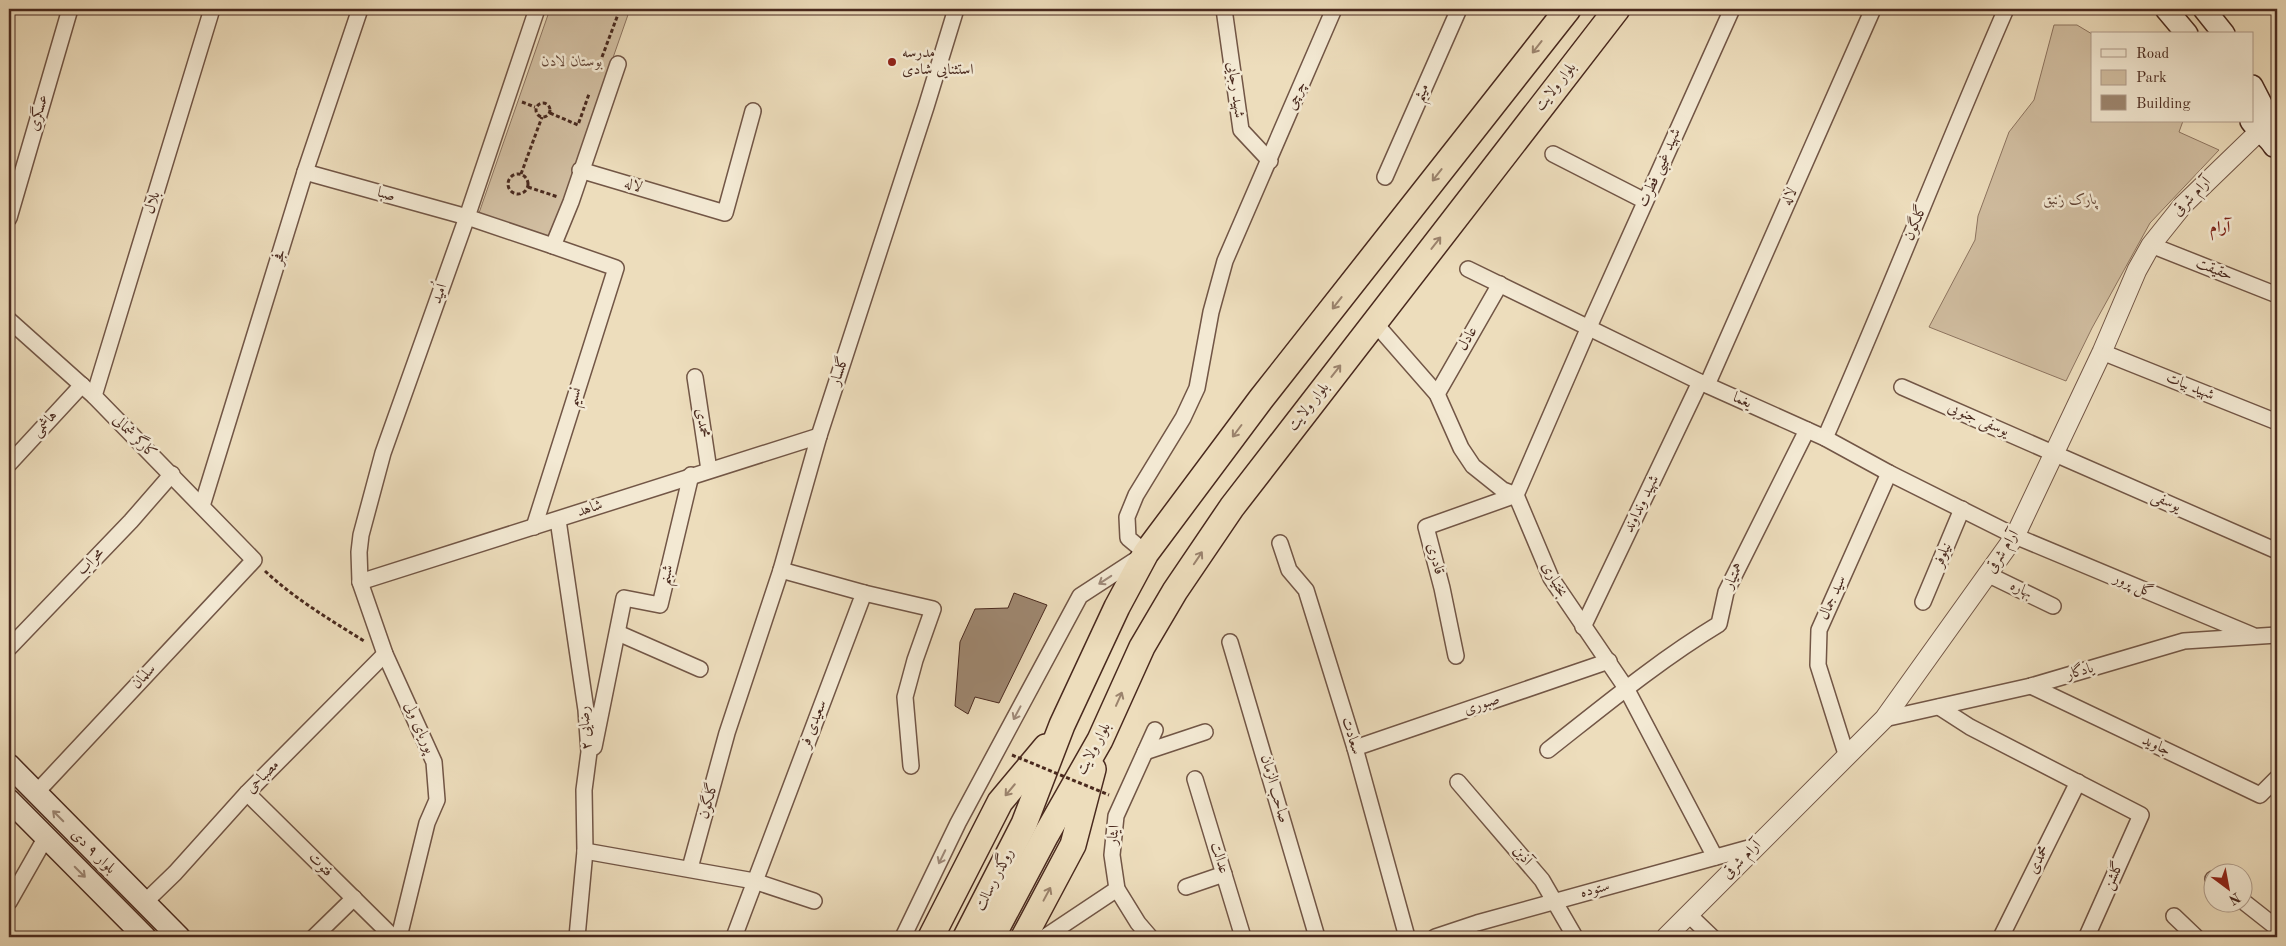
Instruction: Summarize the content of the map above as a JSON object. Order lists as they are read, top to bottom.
{
  "streets": {
    "highway": ["بلوار ولایت", "روگذر رسالت"],
    "main road": ["بلوار ۹ دی"],
    "street": [
      "شهید رجایی",
      "میثم",
      "چرچی",
      "عسگری",
      "شهید غیبی فطرت",
      "لاله",
      "صبا",
      "آرام شرقی",
      "بلال",
      "گلگون",
      "فجر",
      "حقیقت",
      "اُمید",
      "عادل",
      "گلسار",
      "شهید بیات",
      "نسیم",
      "یغما",
      "یوسفی جنوبی",
      "محمدی",
      "هاشمی",
      "کارگر شمالی",
      "یوسفی",
      "شهید ونداوند",
      "شاهد",
      "نیلوفر",
      "قادری",
      "محراب",
      "شبنم",
      "همتیار",
      "بختیاری",
      "گل پرور",
      "بهاره",
      "سید جمال",
      "یادگار",
      "سلمان",
      "صبوری",
      "سعیدی فر",
      "پوریای ولی",
      "رضایی ۲",
      "سعادت",
      "جاوید",
      "مصباحی",
      "صاحب الزمان",
      "ایثار",
      "آذین",
      "عدالت",
      "فتوت",
      "گلشن",
      "ستوده"
    ]
  },
  "crossings": [
    ["بلوار ولایت", "روگذر رسالت"],
    ["شهید رجایی", "چرچی"],
    ["شهید غیبی فطرت", "یغما"],
    ["شهید غیبی فطرت", "قادری"],
    ["شهید غیبی فطرت", "بختیاری"],
    ["لاله", "یغما"],
    ["لاله", "شهید ونداوند"],
    ["صبا", "فجر"],
    ["صبا", "اُمید"],
    ["صبا", "نسیم"],
    ["آرام شرقی", "حقیقت"],
    ["آرام شرقی", "شهید بیات"],
    ["آرام شرقی", "یغما"],
    ["آرام شرقی", "یوسفی جنوبی"],
    ["آرام شرقی", "یوسفی"],
    ["آرام شرقی", "گل پرور"],
    ["آرام شرقی", "بهاره"],
    ["آرام شرقی", "سید جمال"],
    ["آرام شرقی", "یادگار"],
    ["آرام شرقی", "ستوده"],
    ["بلال", "کارگر شمالی"],
    ["گلگون", "گلسار"],
    ["گلگون", "یغما"],
    ["فجر", "کارگر شمالی"],
    ["اُمید", "شاهد"],
    ["اُمید", "پوریای ولی"],
    ["عادل", "یغما"],
    ["گلسار", "شاهد"],
    ["نسیم", "شاهد"],
    ["یغما", "شهید ونداوند"],
    ["یغما", "نیلوفر"],
    ["یغما", "همتیار"],
    ["یغما", "گل پرور"],
    ["یغما", "سید جمال"],
    ["یوسفی جنوبی", "یوسفی"],
    ["محمدی", "شاهد"],
    ["محمدی", "گلشن"],
    ["هاشمی", "کارگر شمالی"],
    ["کارگر شمالی", "محراب"],
    ["کارگر شمالی", "سلمان"],
    ["شهید ونداوند", "بختیاری"],
    ["شاهد", "شبنم"],
    ["شاهد", "پوریای ولی"],
    ["شاهد", "رضایی ۲"],
    ["قادری", "بختیاری"],
    ["شبنم", "رضایی ۲"],
    ["همتیار", "بختیاری"],
    ["بختیاری", "صبوری"],
    ["بختیاری", "ستوده"],
    ["گل پرور", "یادگار"],
    ["یادگار", "جاوید"],
    ["سلمان", "بلوار ۹ دی"],
    ["صبوری", "سعادت"],
    ["پوریای ولی", "مصباحی"],
    ["مصباحی", "بلوار ۹ دی"],
    ["مصباحی", "فتوت"],
    ["آذین", "ستوده"]
  ],
  "districts": ["آرام"],
  "parks": ["بوستان لادن", "پارک زنبق"],
  "places": ["مدرسه استثنایی شادی"],
  "legend": ["Road", "Park", "Building"],
  "north": "bottom right"
}
